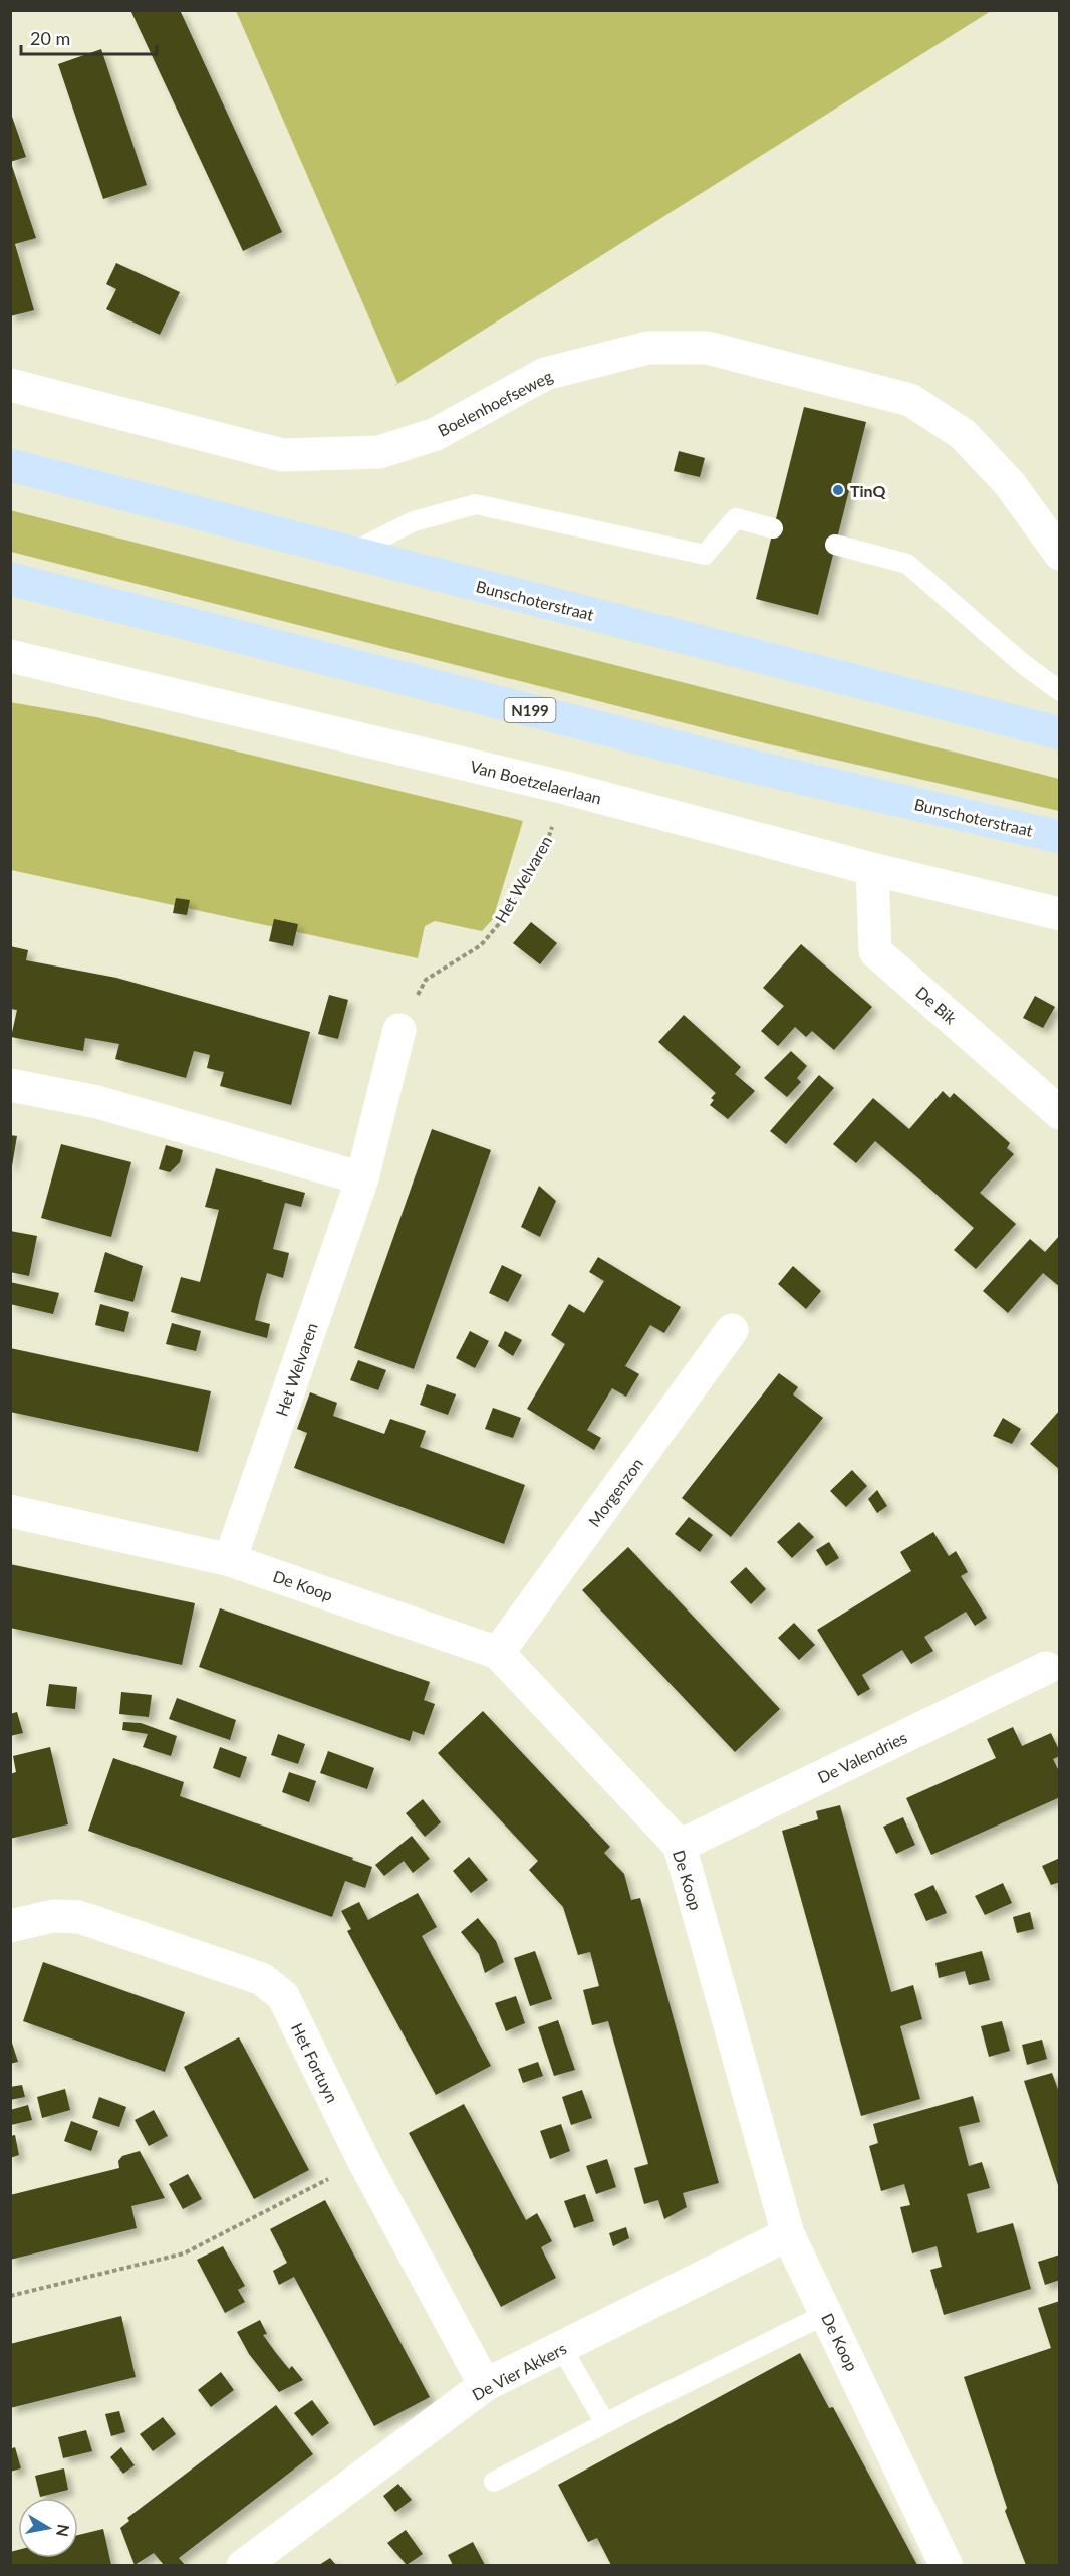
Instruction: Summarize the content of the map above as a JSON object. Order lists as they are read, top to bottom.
{
  "streets": {
    "main road": ["Bunschoterstraat", "N199"],
    "street": [
      "Boelenhoefseweg",
      "Van Boetzelaerlaan",
      "Het Welvaren",
      "De Bik",
      "Morgenzon",
      "De Koop",
      "De Valendries",
      "Het Fortuyn",
      "De Vier Akkers"
    ]
  },
  "crossings": [
    ["Van Boetzelaerlaan", "Het Welvaren"],
    ["Van Boetzelaerlaan", "De Bik"],
    ["Het Welvaren", "De Koop"],
    ["Morgenzon", "De Koop"],
    ["De Koop", "De Valendries"],
    ["De Koop", "De Vier Akkers"],
    ["Het Fortuyn", "De Vier Akkers"]
  ],
  "places": ["TinQ"],
  "scale_bar": "20 m",
  "north": "right"
}
